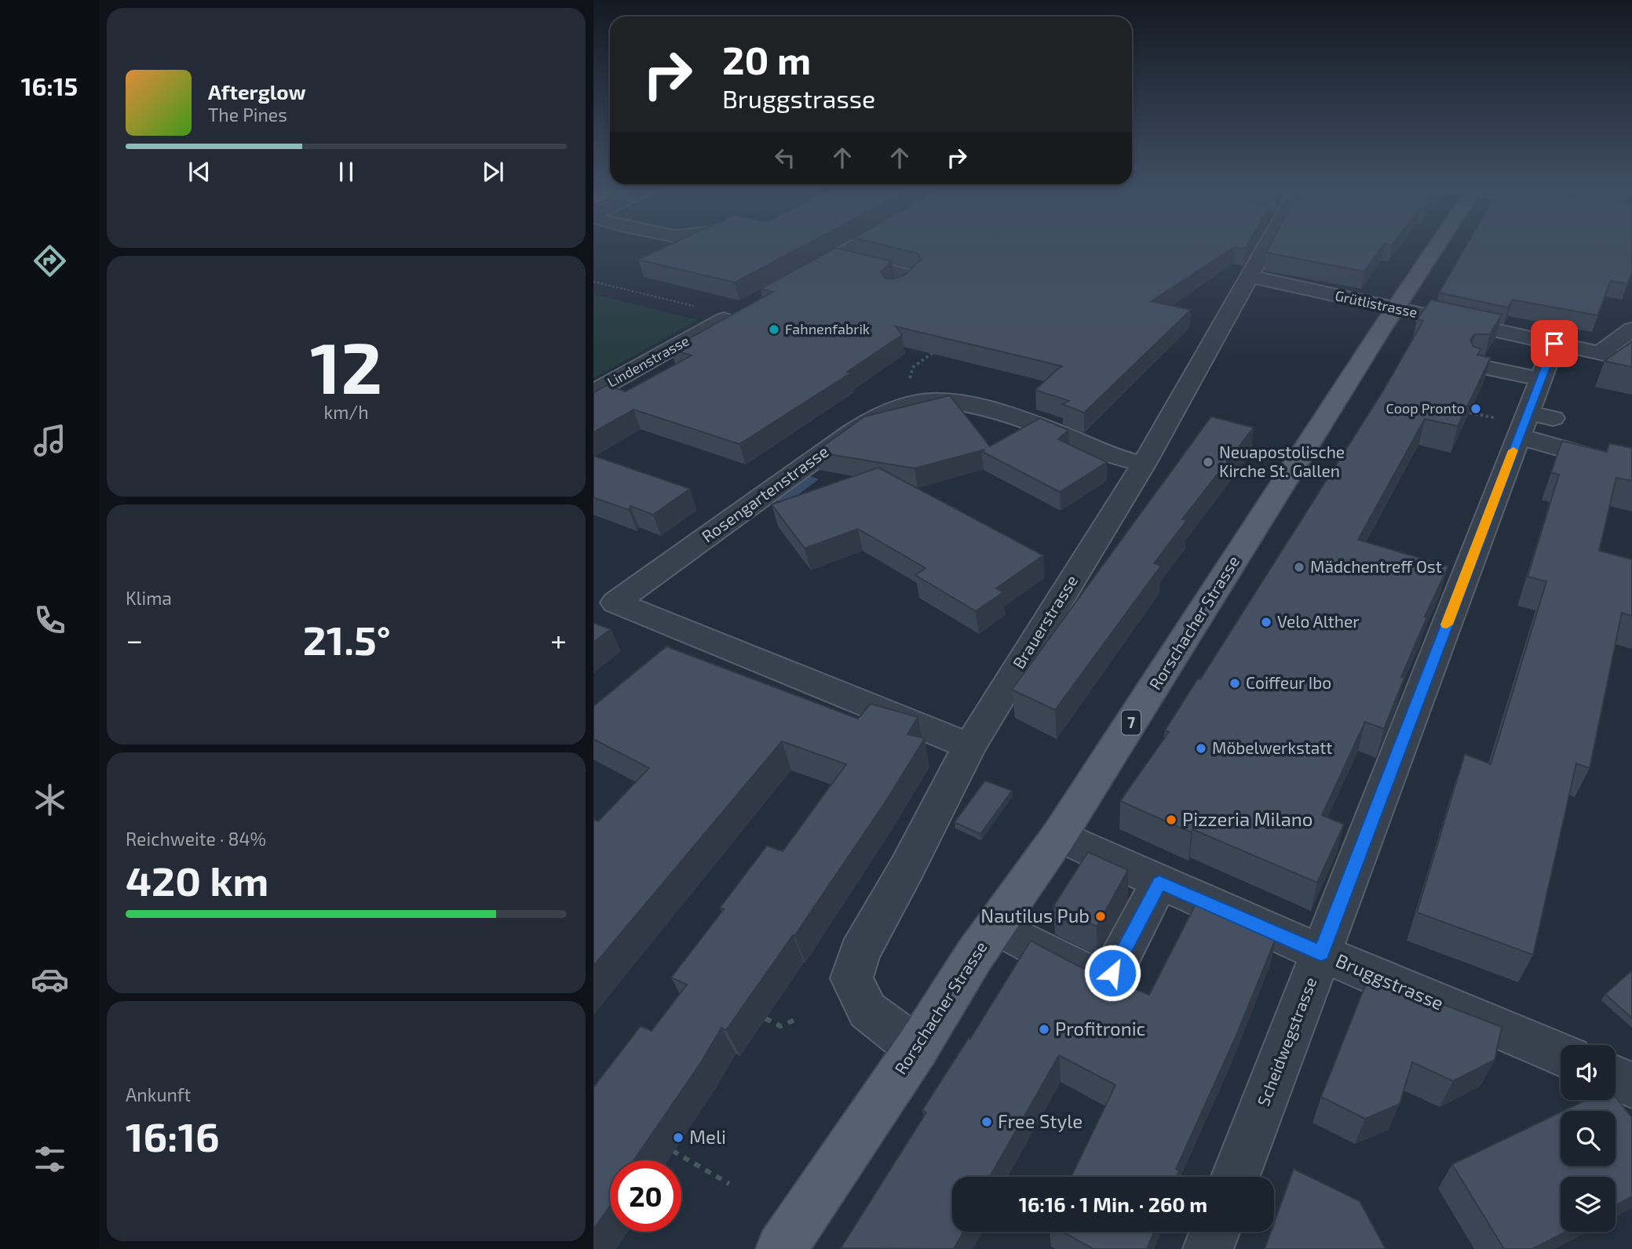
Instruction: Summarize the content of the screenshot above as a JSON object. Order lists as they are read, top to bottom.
{
  "streets": {
    "main road": ["Rorschacher Strasse", "7"],
    "street": [
      "Grütlistrasse",
      "Lindenstrasse",
      "Rosengartenstrasse",
      "Brauerstrasse",
      "Bruggstrasse",
      "Scheidwegstrasse"
    ]
  },
  "crossings": [
    ["Grütlistrasse", "Brauerstrasse"],
    ["Grütlistrasse", "Rorschacher Strasse"],
    ["Grütlistrasse", "Scheidwegstrasse"],
    ["Rosengartenstrasse", "Brauerstrasse"],
    ["Brauerstrasse", "Rorschacher Strasse"],
    ["Rorschacher Strasse", "Bruggstrasse"],
    ["Bruggstrasse", "Scheidwegstrasse"]
  ],
  "places": [
    "Fahnenfabrik",
    "Coop Pronto",
    "Neuapostolische Kirche St. Gallen",
    "Mädchentreff Ost",
    "Velo Alther",
    "Coiffeur Ibo",
    "Möbelwerkstatt",
    "Pizzeria Milano",
    "Nautilus Pub",
    "Profitronic",
    "Free Style",
    "Meli"
  ],
  "page": {
    "tabs": "16:15",
    "turn": ["20 m", "Bruggstrasse"],
    "song": ["Afterglow", "The Pines"],
    "tile": [
      ["12", "km/h"],
      "Klima",
      ["Reichweite · 84%", "420 km"],
      ["Ankunft", "16:16"]
    ],
    "heat": ["−", "21.5°", "+"],
    "limit": "20",
    "trip": "16:16 · 1 Min. · 260 m"
  }
}
